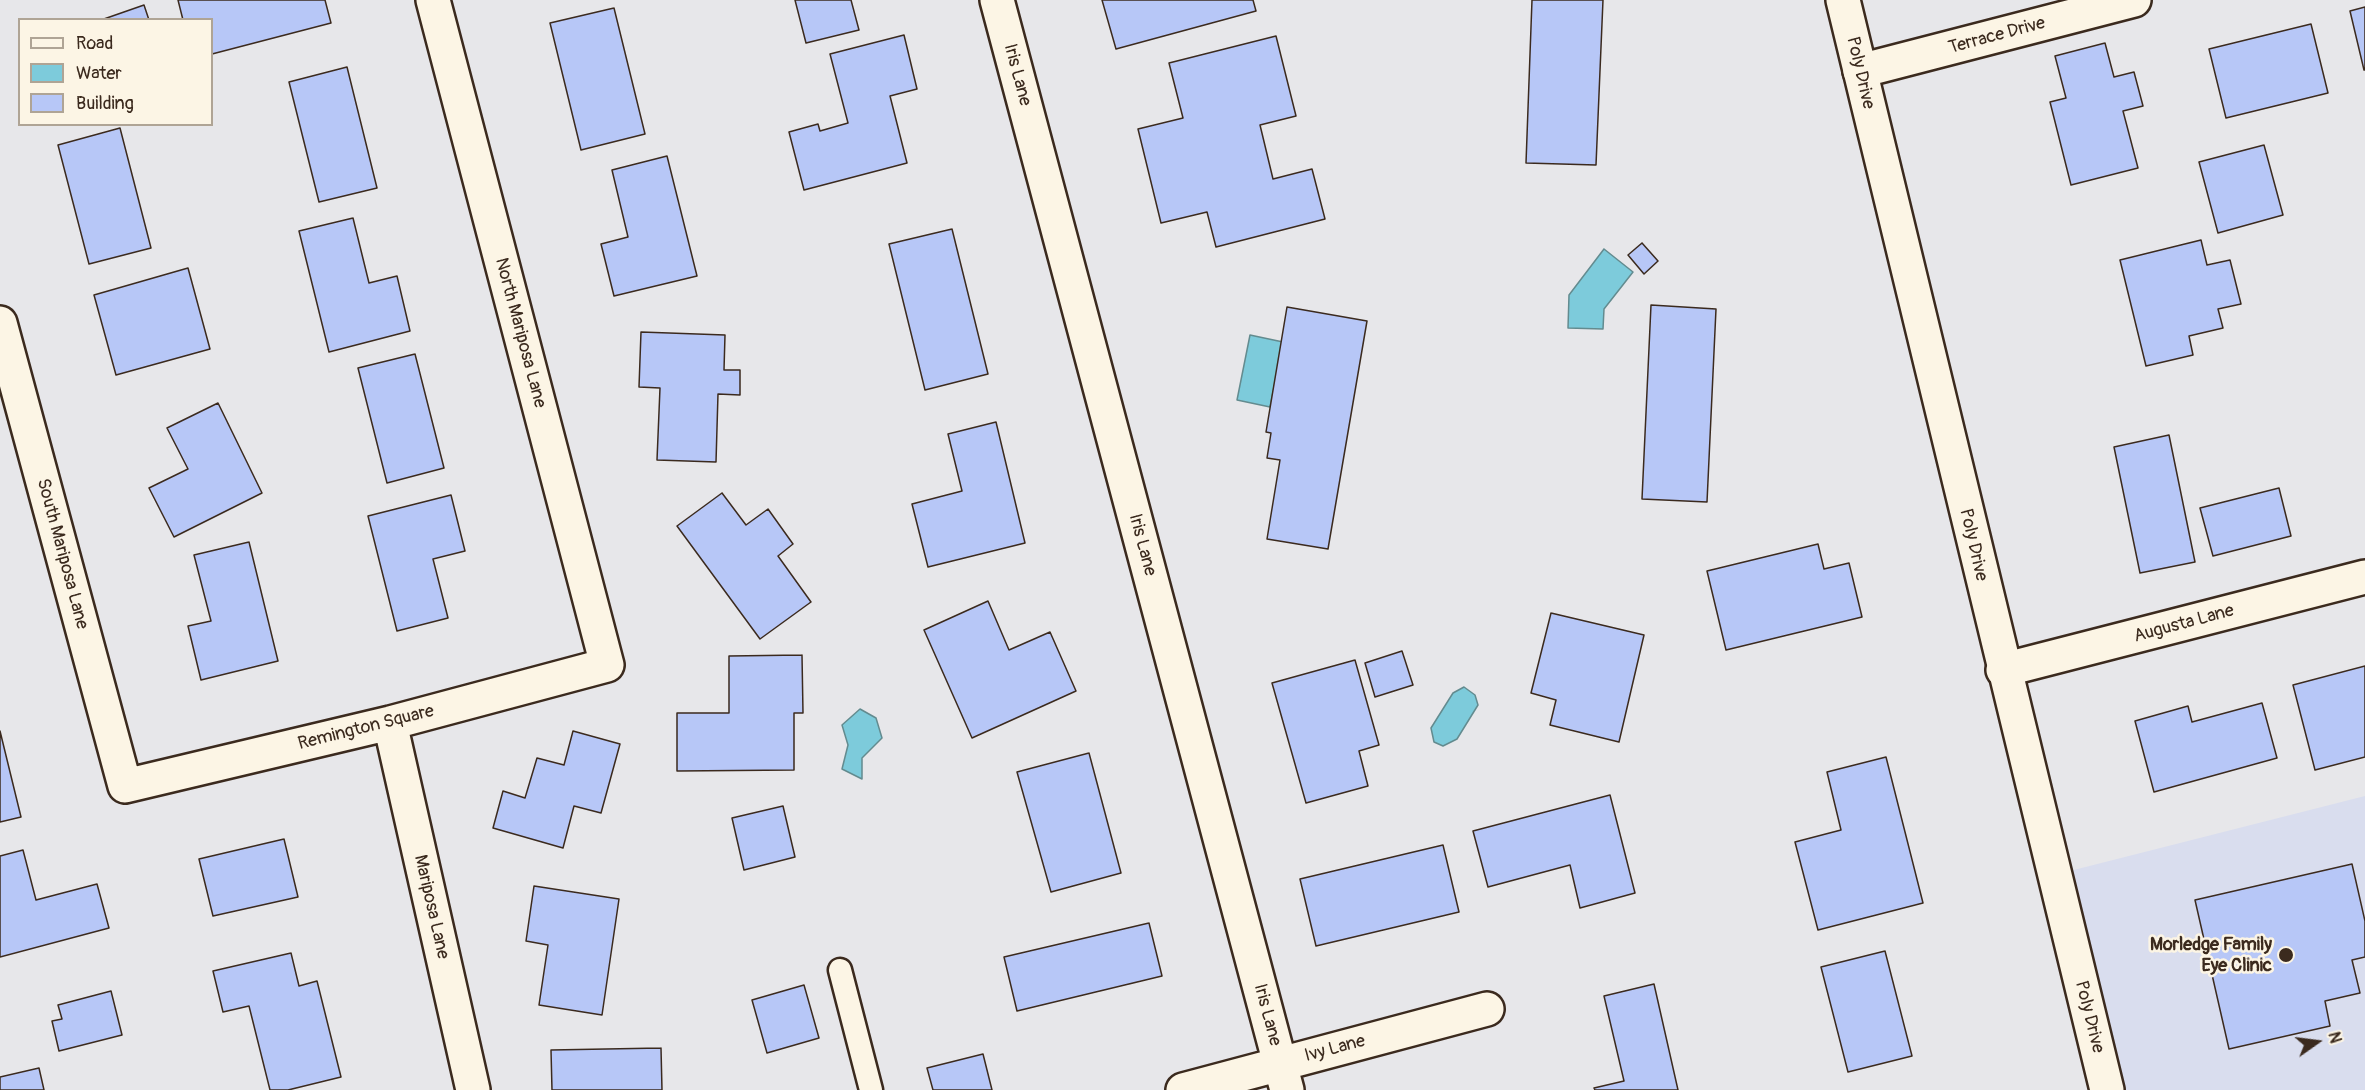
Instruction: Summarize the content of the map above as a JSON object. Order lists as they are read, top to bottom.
{
  "streets": {
    "street": [
      "Terrace Drive",
      "Poly Drive",
      "Iris Lane",
      "North Mariposa Lane",
      "South Mariposa Lane",
      "Augusta Lane",
      "Remington Square",
      "Mariposa Lane",
      "Ivy Lane"
    ]
  },
  "crossings": [
    ["Terrace Drive", "Poly Drive"],
    ["Poly Drive", "Augusta Lane"],
    ["Iris Lane", "Ivy Lane"],
    ["North Mariposa Lane", "Remington Square"],
    ["South Mariposa Lane", "Remington Square"],
    ["Remington Square", "Mariposa Lane"]
  ],
  "places": ["Morledge Family Eye Clinic"],
  "legend": ["Road", "Water", "Building"],
  "north": "right"
}
